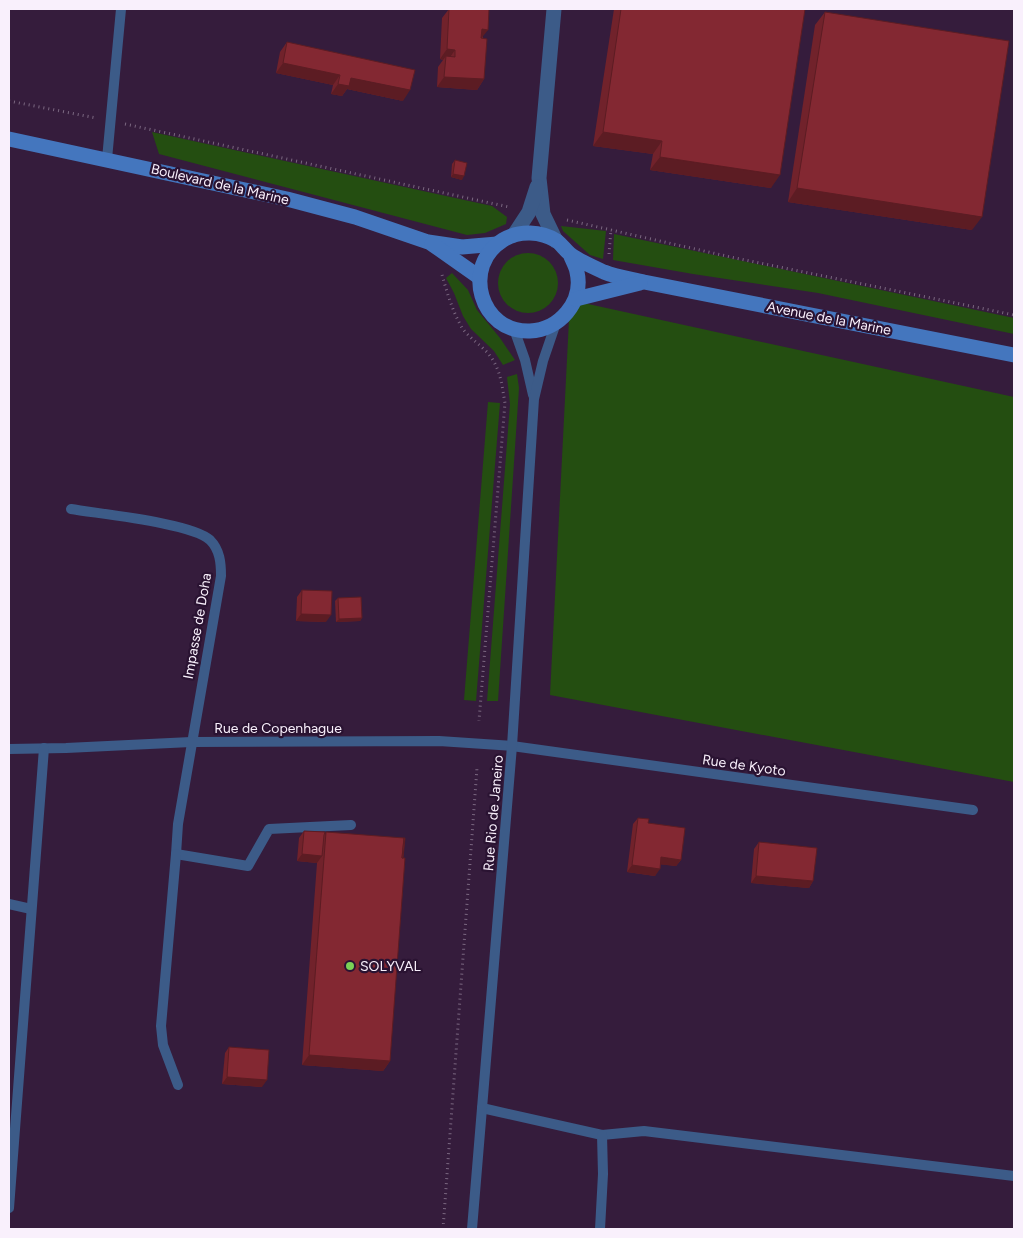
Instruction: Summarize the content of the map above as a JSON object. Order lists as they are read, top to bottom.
{
  "streets": {
    "main road": ["Boulevard de la Marine", "Avenue de la Marine"],
    "lane": [
      "Impasse de Doha",
      "Rue de Copenhague",
      "Rue de Kyoto",
      "Rue Rio de Janeiro"
    ]
  },
  "crossings": [
    ["Avenue de la Marine", "Rue Rio de Janeiro"],
    ["Impasse de Doha", "Rue de Copenhague"],
    ["Rue de Copenhague", "Rue de Kyoto"],
    ["Rue de Copenhague", "Rue Rio de Janeiro"],
    ["Rue de Kyoto", "Rue Rio de Janeiro"]
  ],
  "places": ["SOLYVAL"]
}
